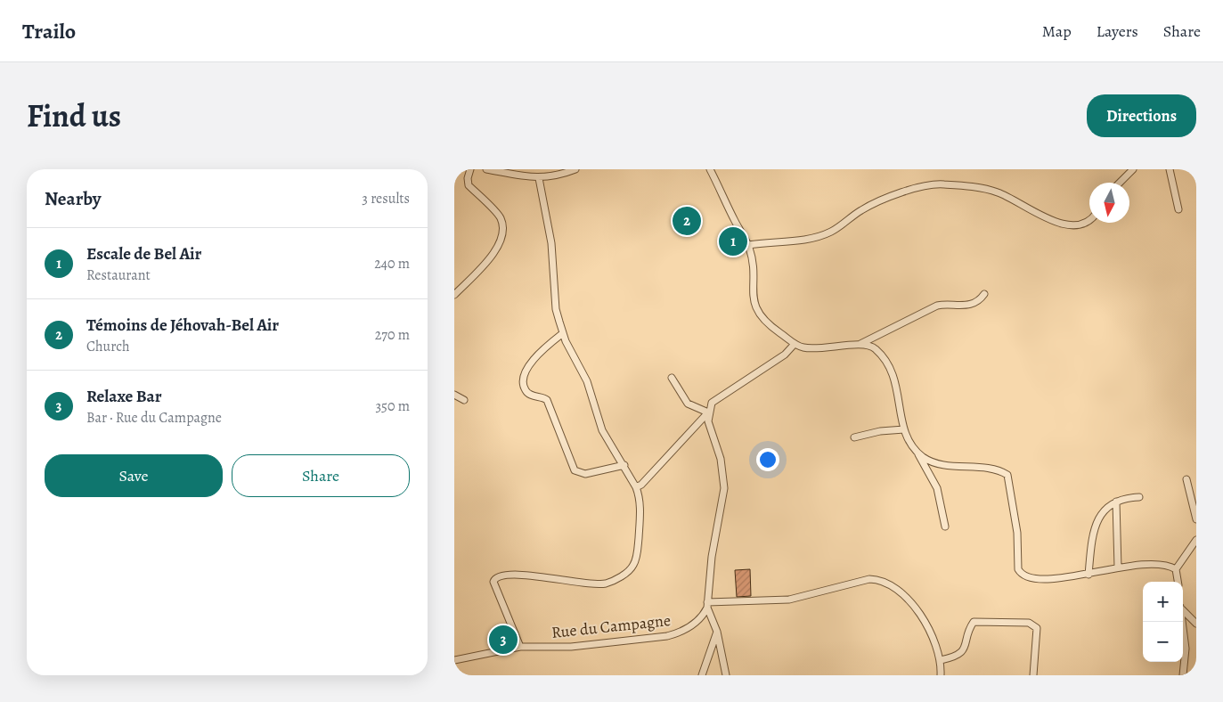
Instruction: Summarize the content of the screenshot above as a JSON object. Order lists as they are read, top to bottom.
{
  "streets": {
    "street": ["Rue du Campagne"]
  },
  "north": "bottom",
  "page": {
    "header": "Trailo",
    "nav": ["Map", "Layers", "Share"],
    "title": "Find us",
    "buttons": [
      "Directions",
      ["Save", "Share"]
    ],
    "heading": ["Nearby", "3 results"],
    "pins": ["2", "1", "3"],
    "list": [
      {
        "mark": "1",
        "name": "Escale de Bel Air",
        "note": "Restaurant",
        "value": "240 m"
      },
      {
        "mark": "2",
        "name": "Témoins de Jéhovah-Bel Air",
        "note": "Church",
        "value": "270 m"
      },
      {
        "mark": "3",
        "name": "Relaxe Bar",
        "note": "Bar · Rue du Campagne",
        "value": "350 m"
      }
    ],
    "map_buttons": ["+", "−"]
  }
}
